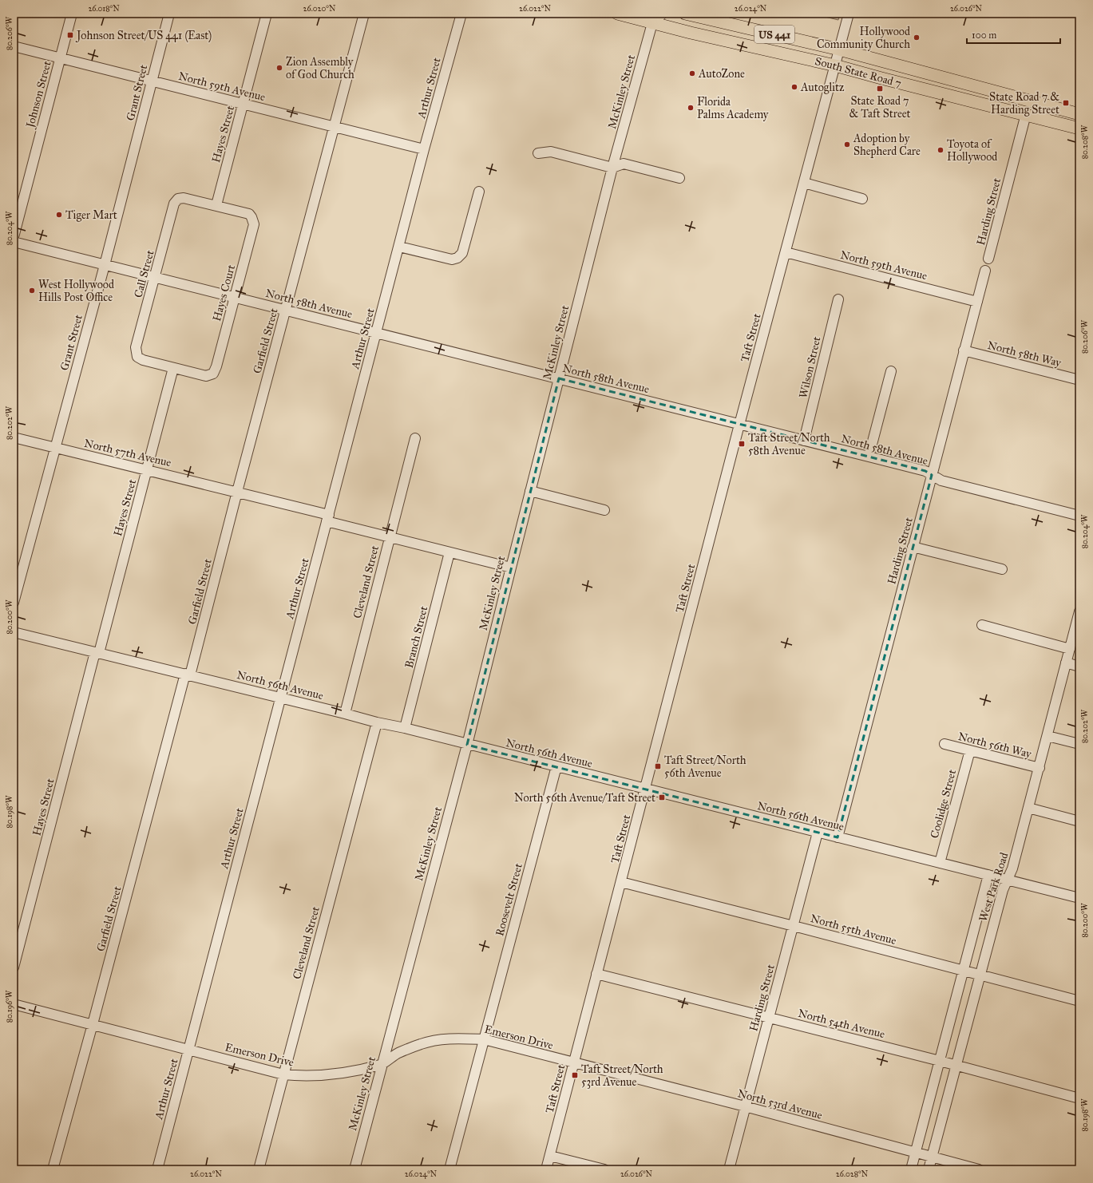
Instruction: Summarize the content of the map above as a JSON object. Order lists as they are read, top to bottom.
{
  "streets": {
    "main road": ["US 441", "South State Road 7"],
    "street": [
      "North 59th Avenue",
      "Arthur Street",
      "McKinley Street",
      "Grant Street",
      "Johnson Street",
      "Hayes Street",
      "Harding Street",
      "Call Street",
      "Hayes Court",
      "North 58th Avenue",
      "Taft Street",
      "Garfield Street",
      "North 58th Way",
      "Wilson Street",
      "North 57th Avenue",
      "Cleveland Street",
      "Branch Street",
      "North 56th Avenue",
      "North 56th Way",
      "Coolidge Street",
      "West Park Road",
      "Roosevelt Street",
      "North 55th Avenue",
      "North 54th Avenue",
      "Emerson Drive",
      "North 53rd Avenue"
    ]
  },
  "crossings": [
    ["South State Road 7", "McKinley Street"],
    ["South State Road 7", "Harding Street"],
    ["South State Road 7", "Taft Street"],
    ["North 59th Avenue", "Arthur Street"],
    ["North 59th Avenue", "Grant Street"],
    ["North 59th Avenue", "Johnson Street"],
    ["North 59th Avenue", "Hayes Street"],
    ["North 59th Avenue", "Harding Street"],
    ["North 59th Avenue", "Taft Street"],
    ["North 59th Avenue", "Garfield Street"],
    ["Arthur Street", "North 58th Avenue"],
    ["Arthur Street", "North 57th Avenue"],
    ["Arthur Street", "North 56th Avenue"],
    ["Arthur Street", "Emerson Drive"],
    ["McKinley Street", "North 58th Avenue"],
    ["McKinley Street", "North 57th Avenue"],
    ["McKinley Street", "North 56th Avenue"],
    ["McKinley Street", "Emerson Drive"],
    ["Grant Street", "North 58th Avenue"],
    ["Grant Street", "North 57th Avenue"],
    ["Hayes Street", "Call Street"],
    ["Hayes Street", "Hayes Court"],
    ["Hayes Street", "North 57th Avenue"],
    ["Hayes Street", "North 56th Avenue"],
    ["Harding Street", "North 58th Avenue"],
    ["Harding Street", "North 58th Way"],
    ["Harding Street", "North 56th Avenue"],
    ["Harding Street", "North 55th Avenue"],
    ["Harding Street", "North 54th Avenue"],
    ["Harding Street", "North 53rd Avenue"],
    ["Call Street", "Hayes Court"],
    ["Call Street", "North 58th Avenue"],
    ["Hayes Court", "North 58th Avenue"],
    ["North 58th Avenue", "Taft Street"],
    ["North 58th Avenue", "Garfield Street"],
    ["North 58th Avenue", "Wilson Street"],
    ["Taft Street", "North 56th Avenue"],
    ["Taft Street", "North 55th Avenue"],
    ["Taft Street", "North 54th Avenue"],
    ["Taft Street", "Emerson Drive"],
    ["Taft Street", "North 53rd Avenue"],
    ["Garfield Street", "North 57th Avenue"],
    ["Garfield Street", "North 56th Avenue"],
    ["Garfield Street", "Emerson Drive"],
    ["North 57th Avenue", "Cleveland Street"],
    ["North 57th Avenue", "Branch Street"],
    ["Cleveland Street", "North 56th Avenue"],
    ["Cleveland Street", "Emerson Drive"],
    ["Branch Street", "North 56th Avenue"],
    ["North 56th Avenue", "Coolidge Street"],
    ["North 56th Avenue", "West Park Road"],
    ["North 56th Avenue", "Roosevelt Street"],
    ["North 56th Way", "Coolidge Street"],
    ["North 56th Way", "West Park Road"],
    ["West Park Road", "North 55th Avenue"],
    ["West Park Road", "North 54th Avenue"],
    ["West Park Road", "North 53rd Avenue"],
    ["Roosevelt Street", "Emerson Drive"],
    ["Emerson Drive", "North 53rd Avenue"]
  ],
  "places": {
    "transit": [
      "Johnson Street/US 441 (East)",
      "State Road 7 & Taft Street",
      "State Road 7 & Harding Street",
      "Taft Street/North 58th Avenue",
      "Taft Street/North 56th Avenue",
      "North 56th Avenue/Taft Street",
      "Taft Street/North 53rd Avenue"
    ],
    "other": [
      "Hollywood Community Church",
      "Zion Assembly of God Church",
      "AutoZone",
      "Autoglitz",
      "Florida Palms Academy",
      "Adoption by Shepherd Care",
      "Toyota of Hollywood",
      "Tiger Mart",
      "West Hollywood Hills Post Office"
    ]
  },
  "scale_bar": "100 m",
  "coordinates": [
    "26.018°N",
    "26.020°N",
    "26.022°N",
    "26.024°N",
    "26.026°N",
    "80.206°W",
    "80.208°W",
    "80.204°W",
    "80.202°W",
    "80.200°W",
    "80.198°W",
    "80.196°W",
    "26.028°N"
  ]
}
